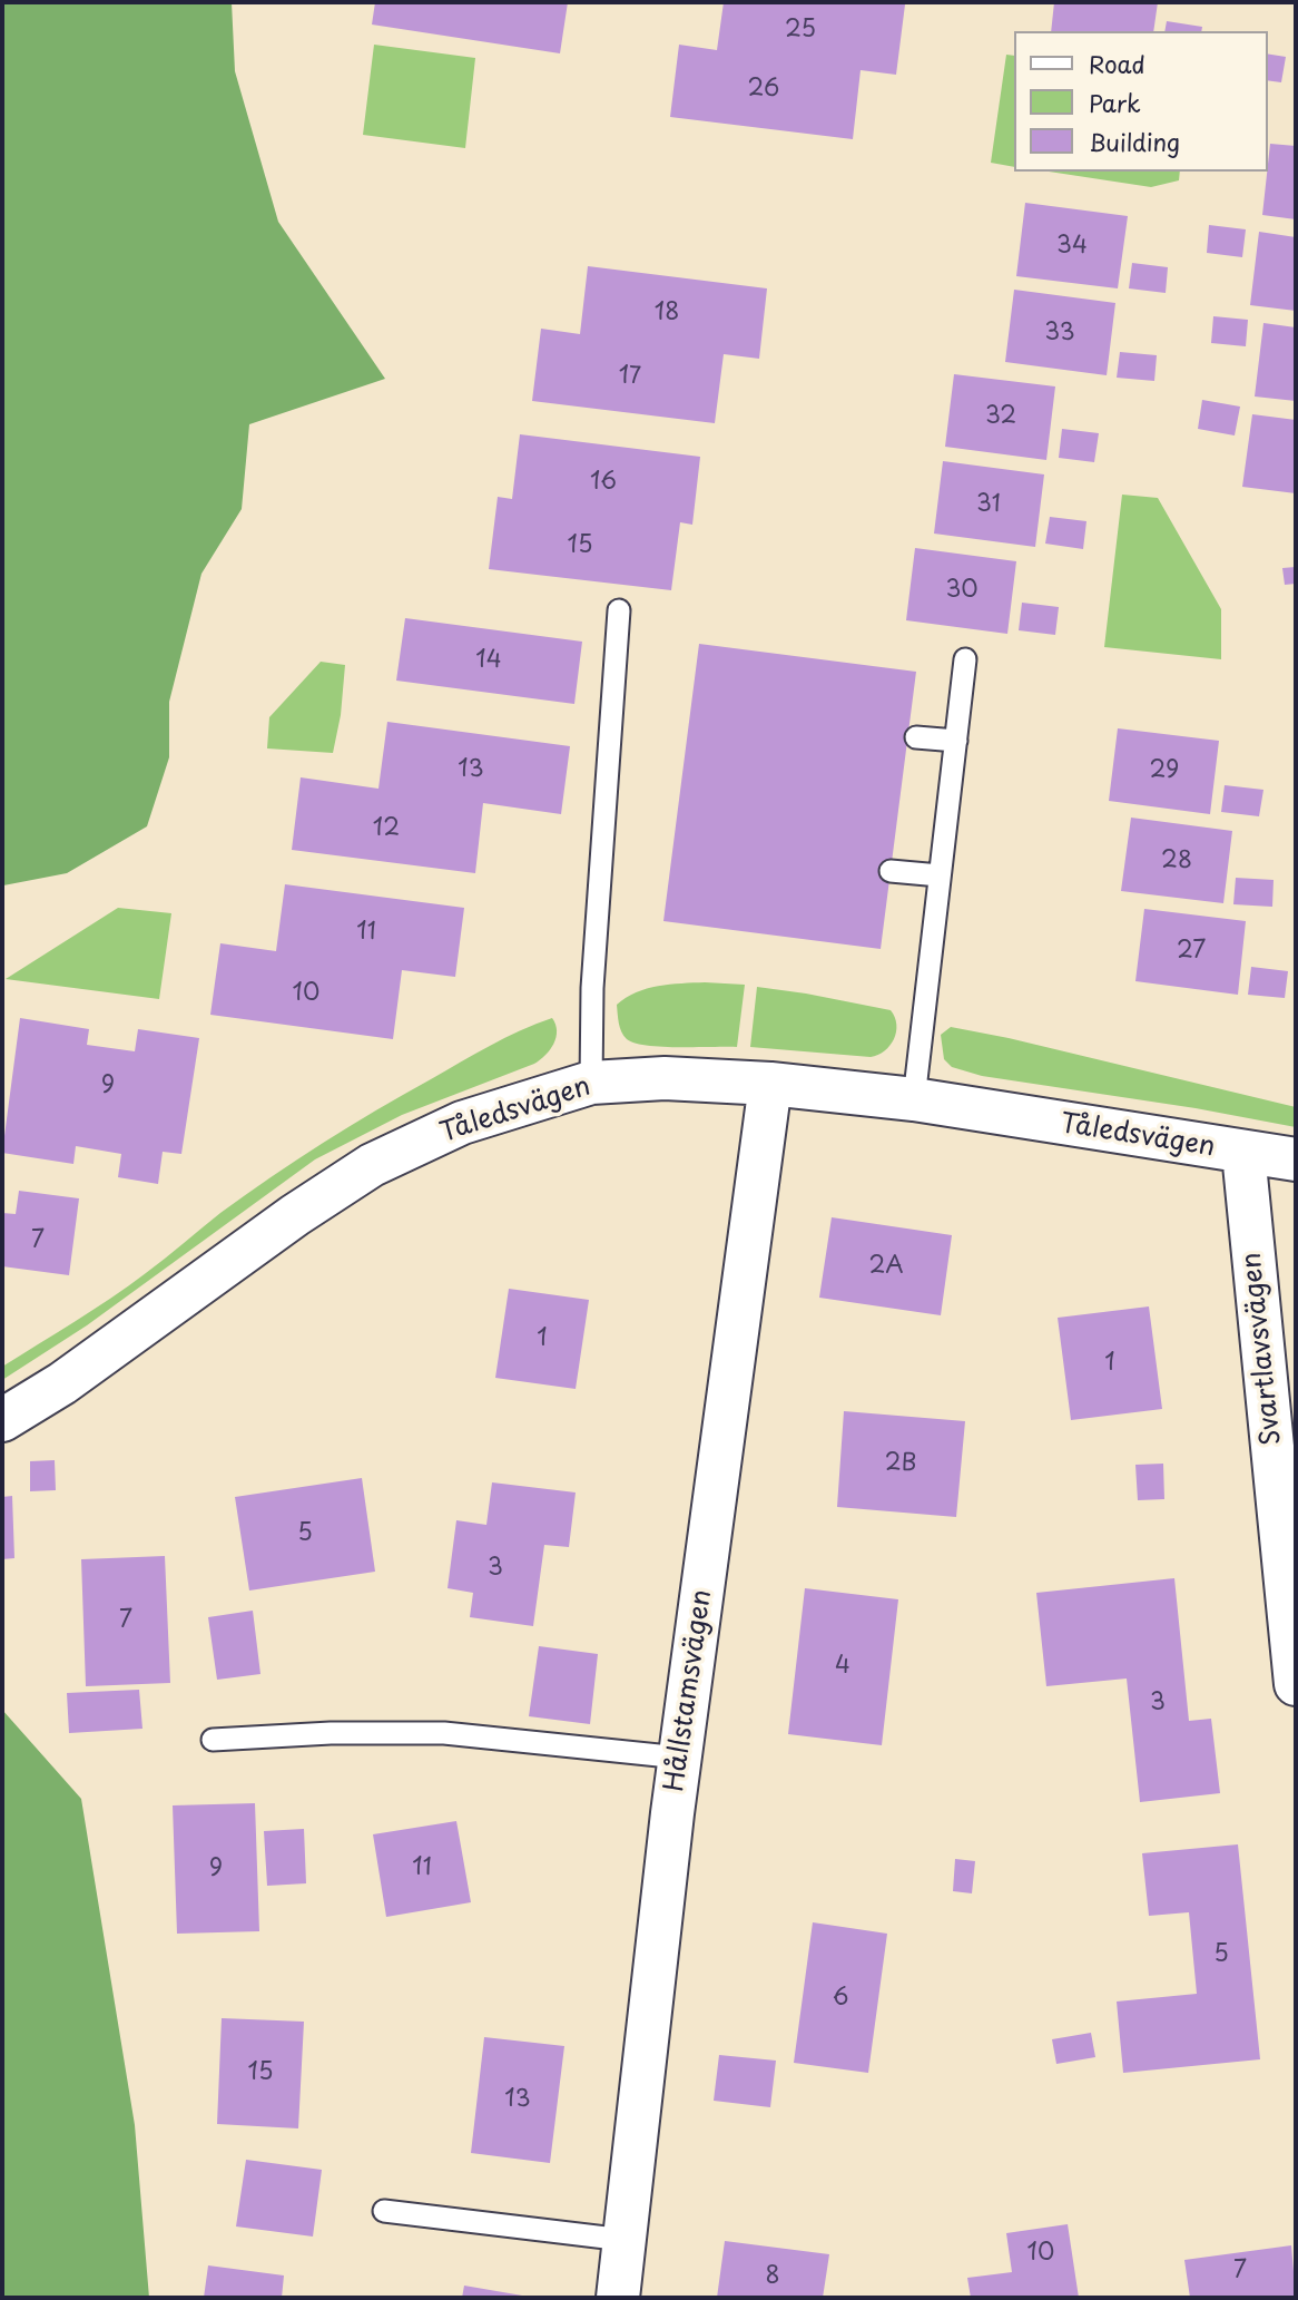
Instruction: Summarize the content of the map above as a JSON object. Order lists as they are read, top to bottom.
{
  "streets": {
    "street": ["Tåledsvägen", "Svartlavsvägen", "Hållstamsvägen"]
  },
  "crossings": [
    ["Tåledsvägen", "Svartlavsvägen"],
    ["Tåledsvägen", "Hållstamsvägen"]
  ],
  "house_numbers": [
    "25",
    "26",
    "34",
    "18",
    "33",
    "17",
    "32",
    "16",
    "31",
    "15",
    "30",
    "14",
    "13",
    "29",
    "12",
    "28",
    "11",
    "27",
    "10",
    "9",
    "7",
    "2A",
    "1",
    "1",
    "2B",
    "5",
    "3",
    "7",
    "4",
    "3",
    "11",
    "9",
    "5",
    "6",
    "15",
    "13",
    "10",
    "7",
    "8"
  ],
  "legend": ["Road", "Park", "Building"]
}
